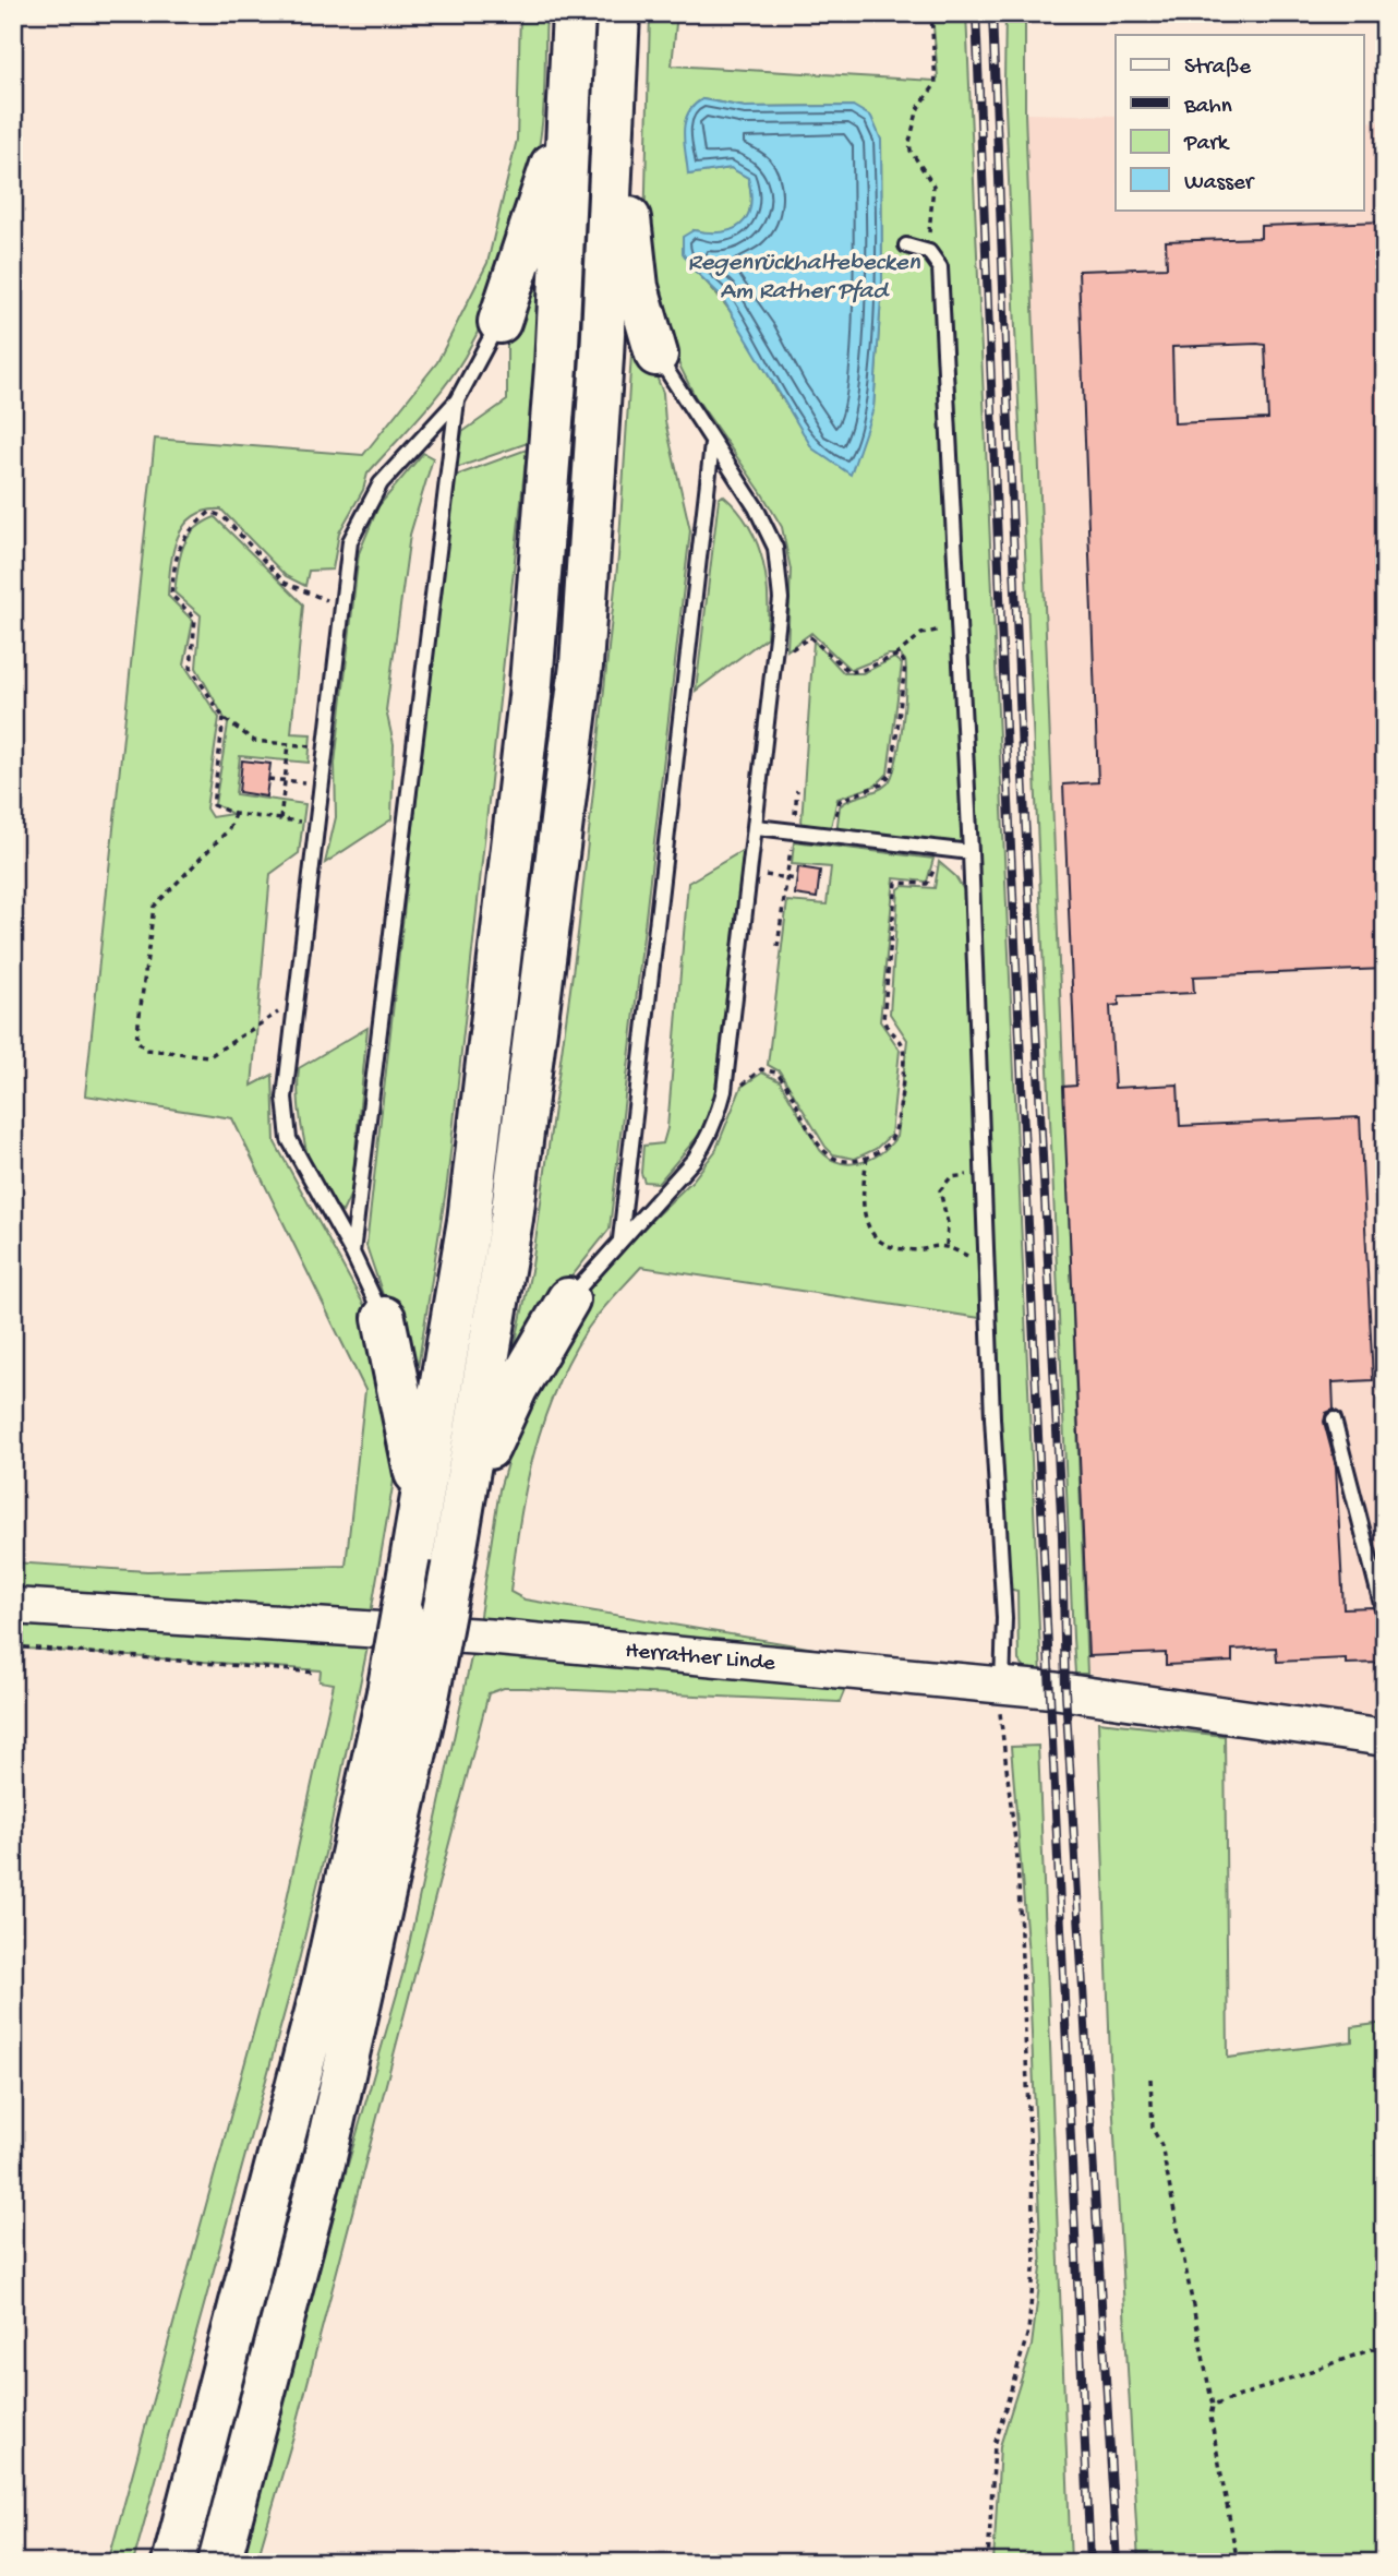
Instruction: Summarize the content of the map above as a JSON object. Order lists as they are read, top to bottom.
{
  "streets": {
    "street": ["Herrather Linde"]
  },
  "water": ["Regenrückhaltebecken Am Rather Pfad"],
  "legend": [
    "Straße",
    "Bahn",
    "Park",
    "Wasser"
  ]
}
